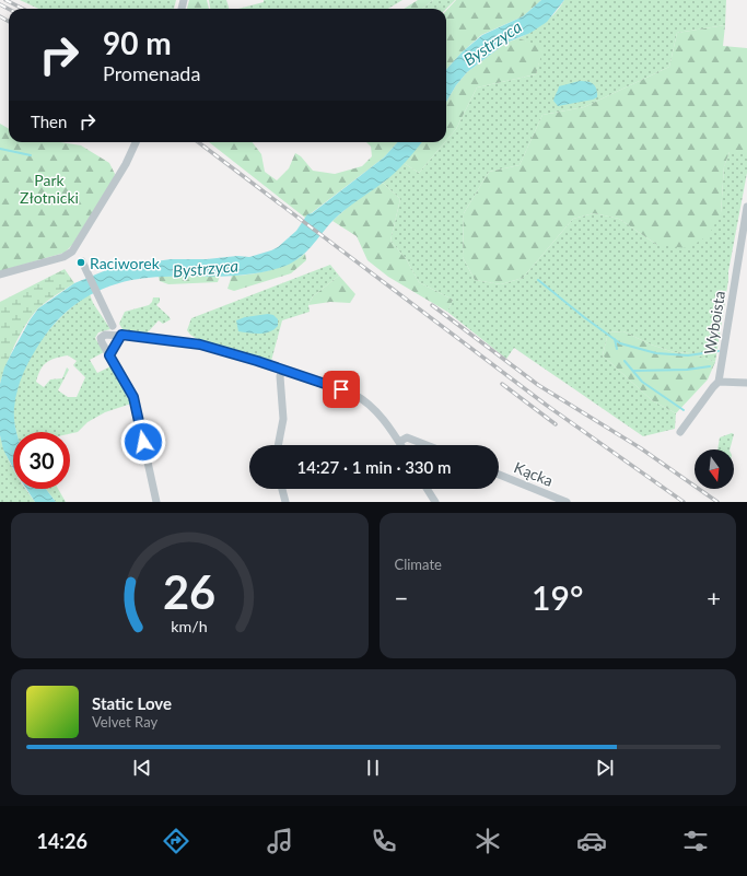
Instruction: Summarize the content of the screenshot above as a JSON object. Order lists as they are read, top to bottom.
{
  "streets": {
    "street": ["Wyboista", "Kącka"]
  },
  "water": ["Bystrzyca"],
  "parks": ["Park Złotnicki"],
  "places": ["Raciworek"],
  "north": "bottom",
  "page": {
    "turn": ["90 m", "Promenada"],
    "then": "Then",
    "limit": "30",
    "trip": "14:27 · 1 min · 330 m",
    "tile": "Climate",
    "heat": ["−", "19°", "+"],
    "song": ["Static Love", "Velvet Ray"],
    "tabs": "14:26",
    "gauge": ["26", "km/h"]
  }
}
